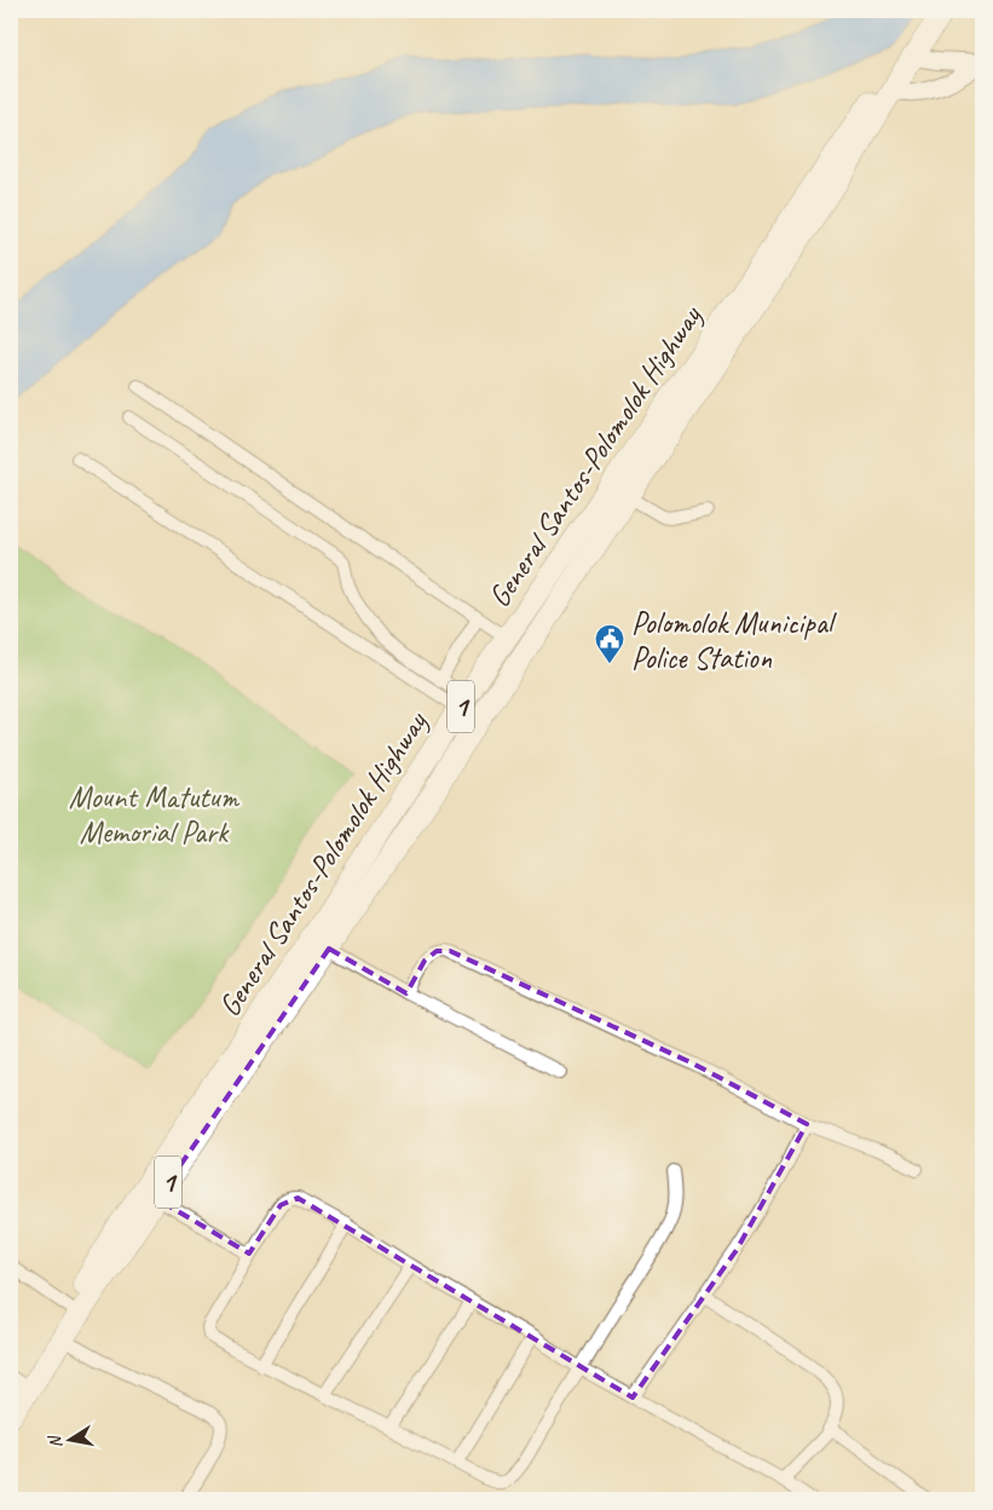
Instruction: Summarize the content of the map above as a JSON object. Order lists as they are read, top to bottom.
{
  "streets": {
    "highway": ["General Santos-Polomolok Highway", "1"]
  },
  "crossings": [
    ["General Santos-Polomolok Highway", "1"]
  ],
  "parks": ["Mount Matutum Memorial Park"],
  "places": {
    "public building": ["Polomolok Municipal Police Station"]
  },
  "north": "left"
}
